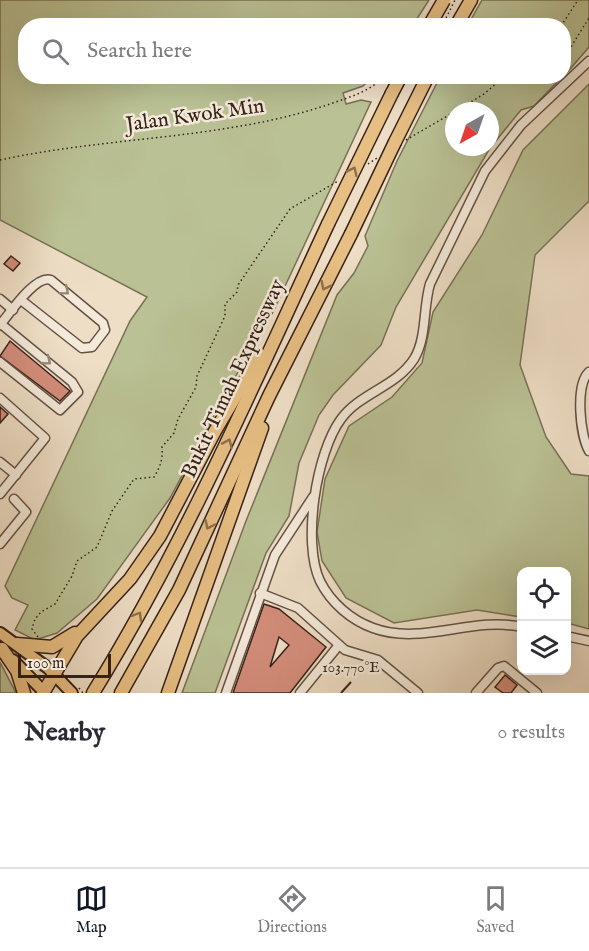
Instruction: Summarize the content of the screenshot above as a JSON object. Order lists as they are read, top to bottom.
{
  "streets": {
    "highway": ["Bukit Timah Expressway"],
    "path": ["Jalan Kwok Min"]
  },
  "scale_bar": "100 m",
  "north": "bottom left",
  "page": {
    "search": "Search here",
    "scale": "100 m",
    "heading": ["Nearby", "0 results"],
    "nav": ["Map", "Directions", "Saved"]
  },
  "coordinates": ["103.770°E"]
}
